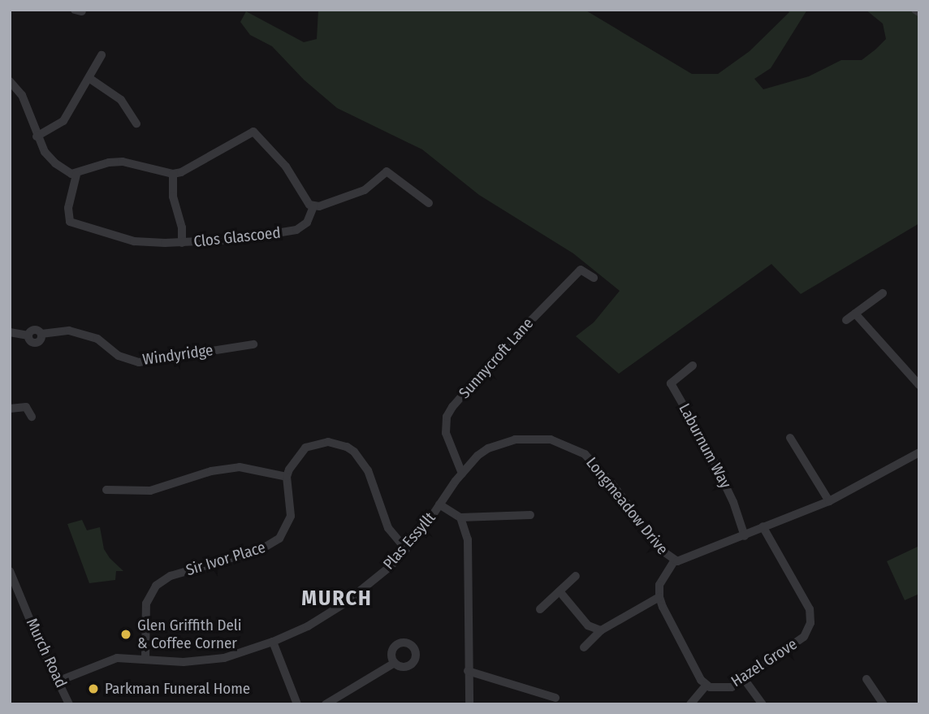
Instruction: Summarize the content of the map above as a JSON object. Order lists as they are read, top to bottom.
{
  "streets": {
    "street": [
      "Clos Glascoed",
      "Windyridge",
      "Sunnycroft Lane",
      "Laburnum Way",
      "Longmeadow Drive",
      "Plas Essyllt",
      "Sir Ivor Place",
      "Murch Road",
      "Hazel Grove"
    ]
  },
  "crossings": [
    ["Sunnycroft Lane", "Longmeadow Drive"],
    ["Sunnycroft Lane", "Plas Essyllt"],
    ["Laburnum Way", "Longmeadow Drive"],
    ["Laburnum Way", "Hazel Grove"],
    ["Longmeadow Drive", "Plas Essyllt"],
    ["Longmeadow Drive", "Hazel Grove"],
    ["Plas Essyllt", "Sir Ivor Place"],
    ["Plas Essyllt", "Murch Road"]
  ],
  "districts": ["MURCH"],
  "places": ["Glen Griffith Deli & Coffee Corner", "Parkman Funeral Home"]
}
